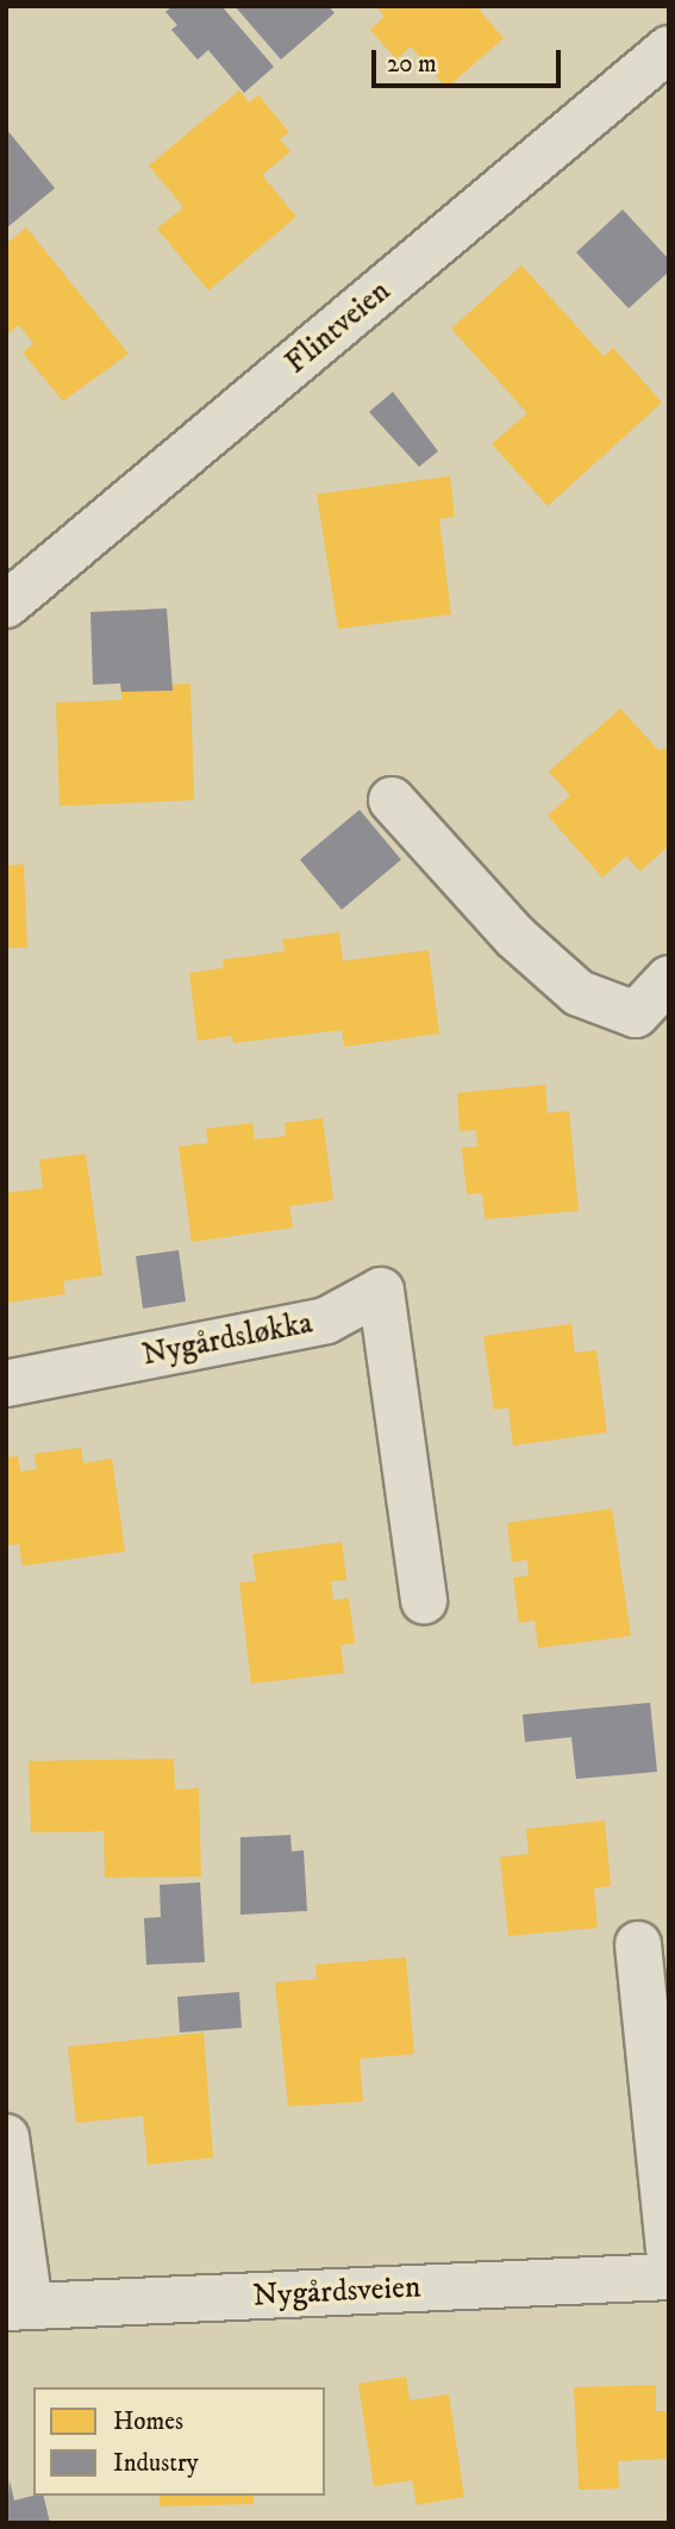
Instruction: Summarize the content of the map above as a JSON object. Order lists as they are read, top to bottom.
{
  "streets": {
    "street": ["Flintveien", "Nygårdsløkka", "Nygårdsveien"]
  },
  "legend": ["Homes", "Industry"],
  "scale_bar": "20 m"
}
